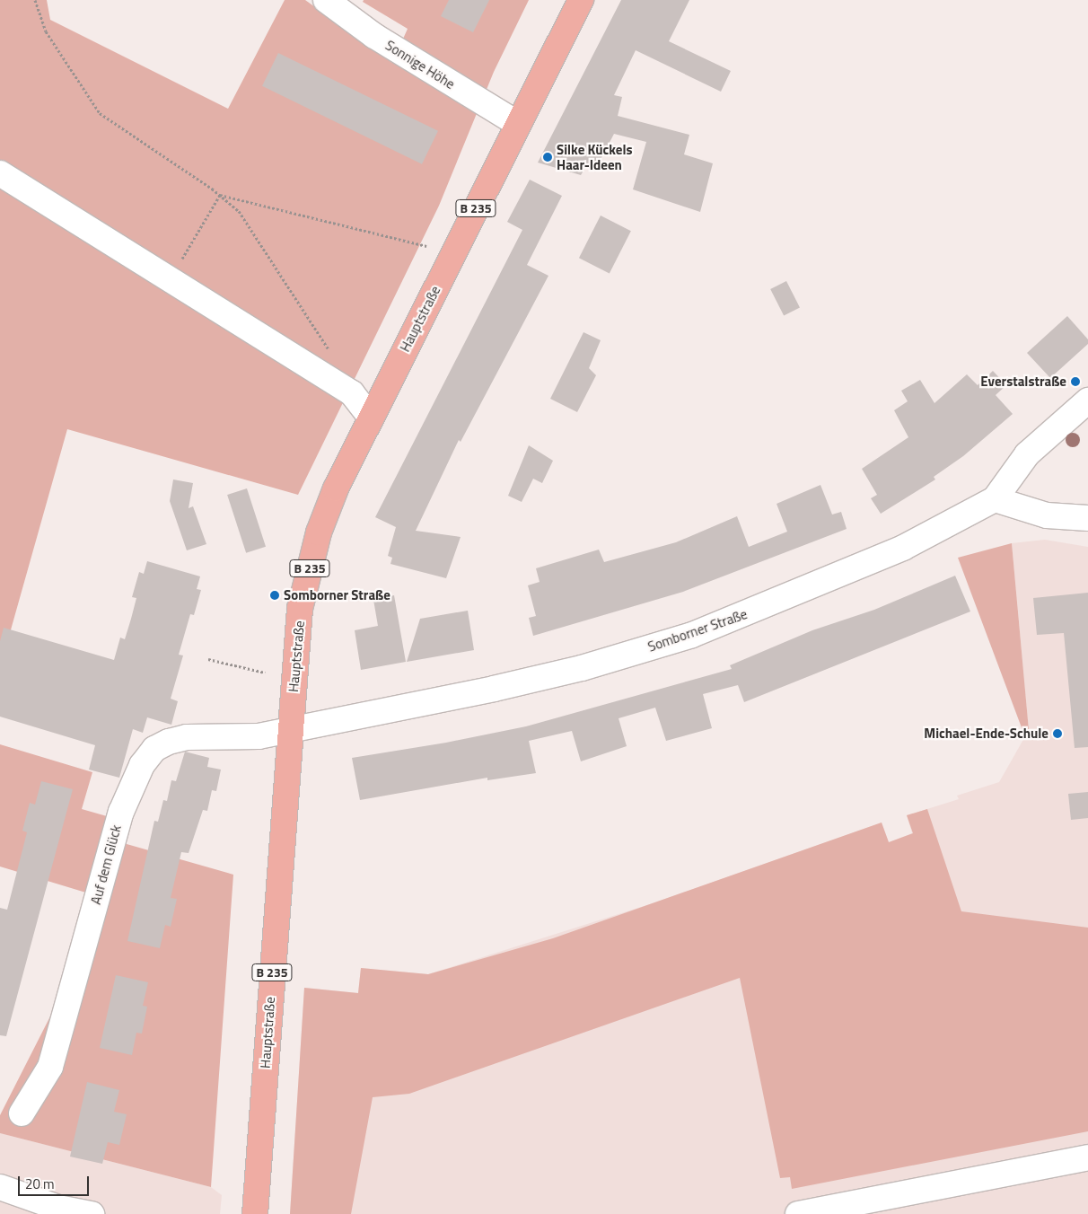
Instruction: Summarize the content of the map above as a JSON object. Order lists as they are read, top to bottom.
{
  "streets": {
    "main road": ["B 235", "Hauptstraße"],
    "street": ["Sonnige Höhe", "Somborner Straße", "Auf dem Glück"]
  },
  "crossings": [
    ["Sonnige Höhe", "Hauptstraße"],
    ["Hauptstraße", "Somborner Straße"],
    ["Hauptstraße", "Auf dem Glück"],
    ["Somborner Straße", "Auf dem Glück"]
  ],
  "places": [
    "Silke Kückels Haar-Ideen",
    "Everstalstraße",
    "Somborner Straße",
    "Michael-Ende-Schule"
  ],
  "scale_bar": "20 m"
}
